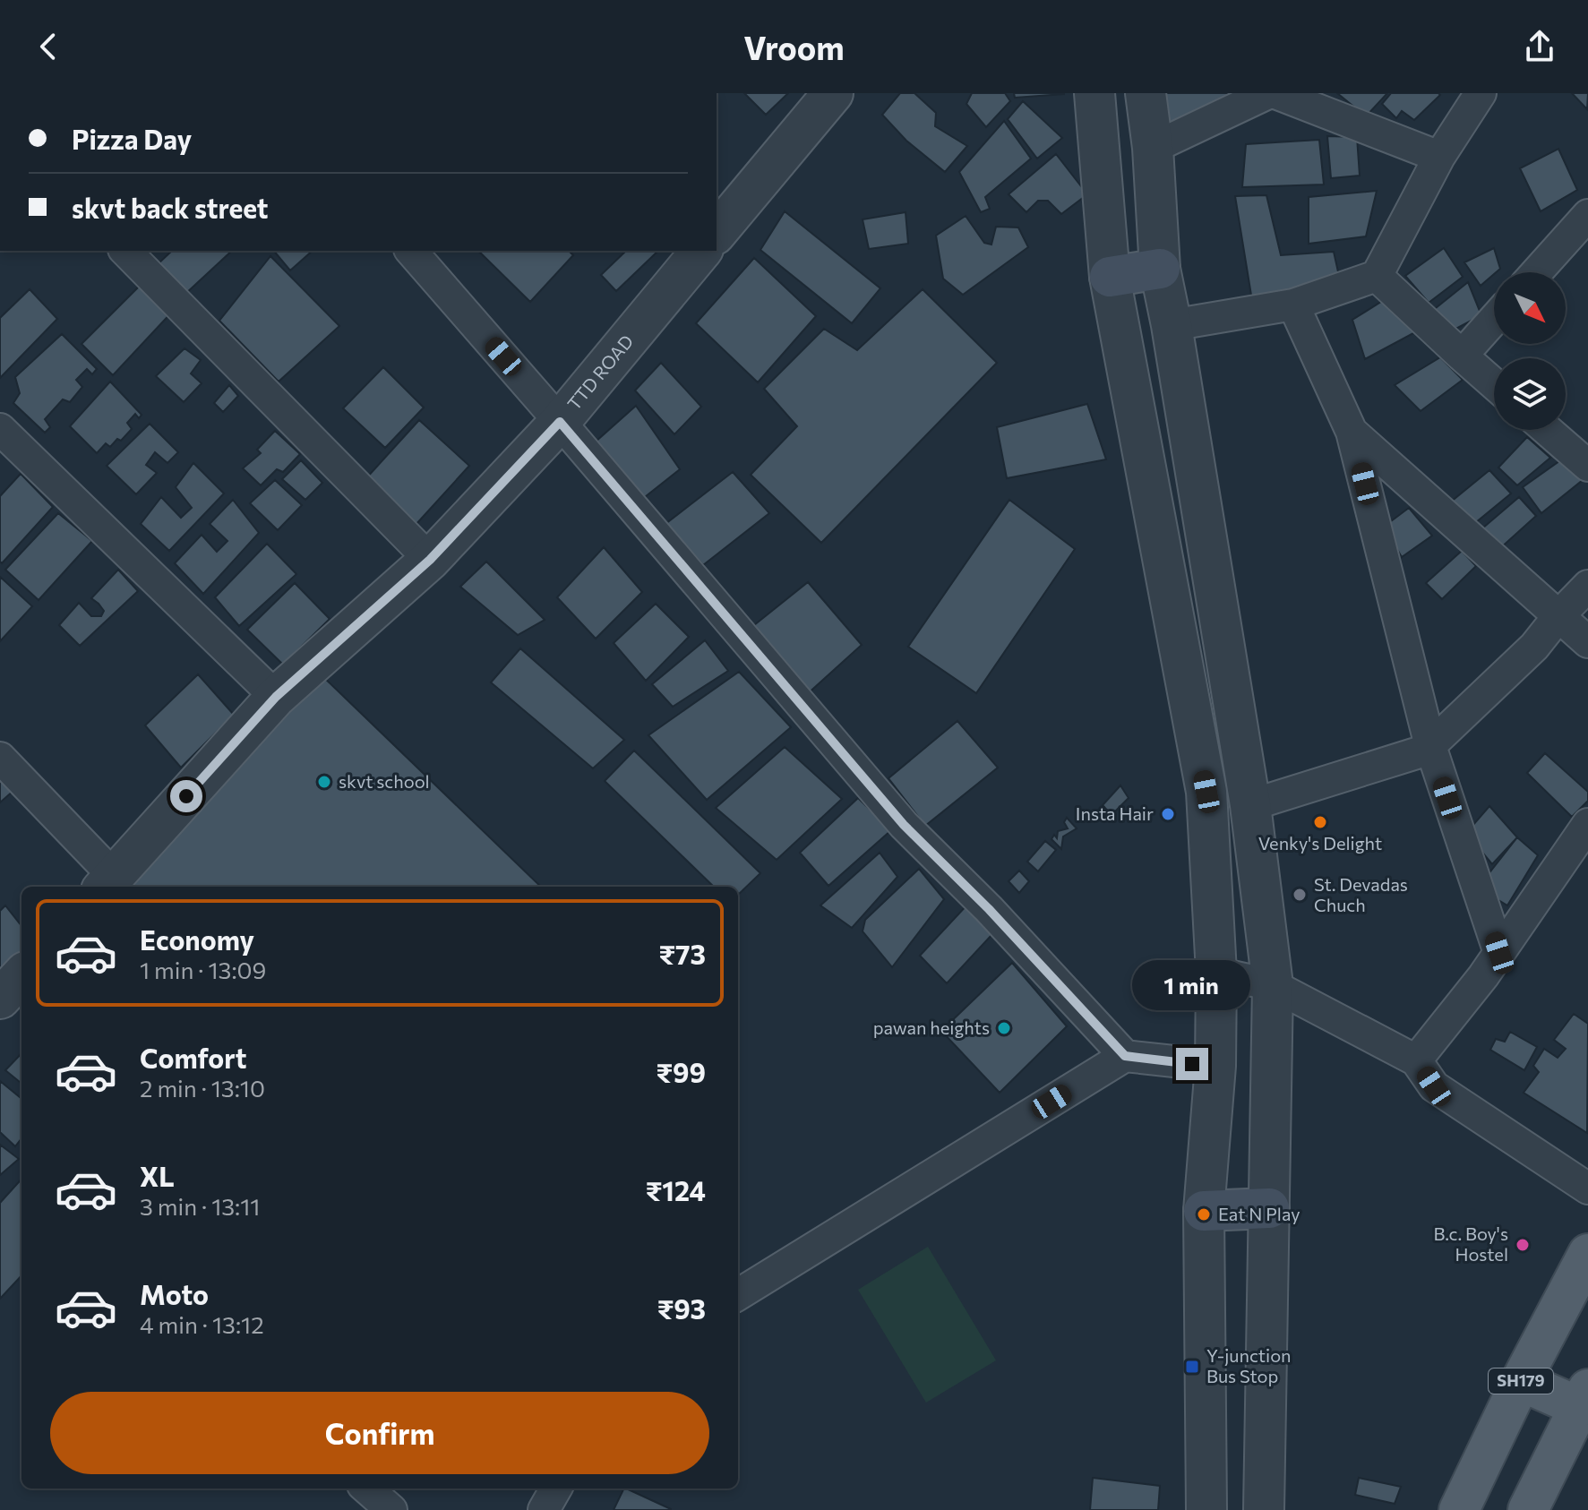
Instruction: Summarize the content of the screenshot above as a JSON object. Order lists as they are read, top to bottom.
{
  "streets": {
    "main road": ["SH179"],
    "street": ["TTD ROAD"]
  },
  "places": {
    "other": [
      "skvt school",
      "Insta Hair",
      "Venky's Delight",
      "St. Devadas Chuch",
      "pawan heights",
      "Eat N Play",
      "B.c. Boy's Hostel"
    ],
    "transit": ["Y-junction Bus Stop"]
  },
  "north": "bottom right",
  "page": {
    "header": "Vroom",
    "banner": ["Pizza Day", "skvt back street"],
    "list": [
      {
        "name": "Economy",
        "note": "1 min · 13:09",
        "value": "₹73"
      },
      {
        "name": "Comfort",
        "note": "2 min · 13:10",
        "value": "₹99"
      },
      {
        "name": "XL",
        "note": "3 min · 13:11",
        "value": "₹124"
      },
      {
        "name": "Moto",
        "note": "4 min · 13:12",
        "value": "₹93"
      }
    ],
    "bubble": "1 min",
    "buttons": "Confirm"
  }
}
